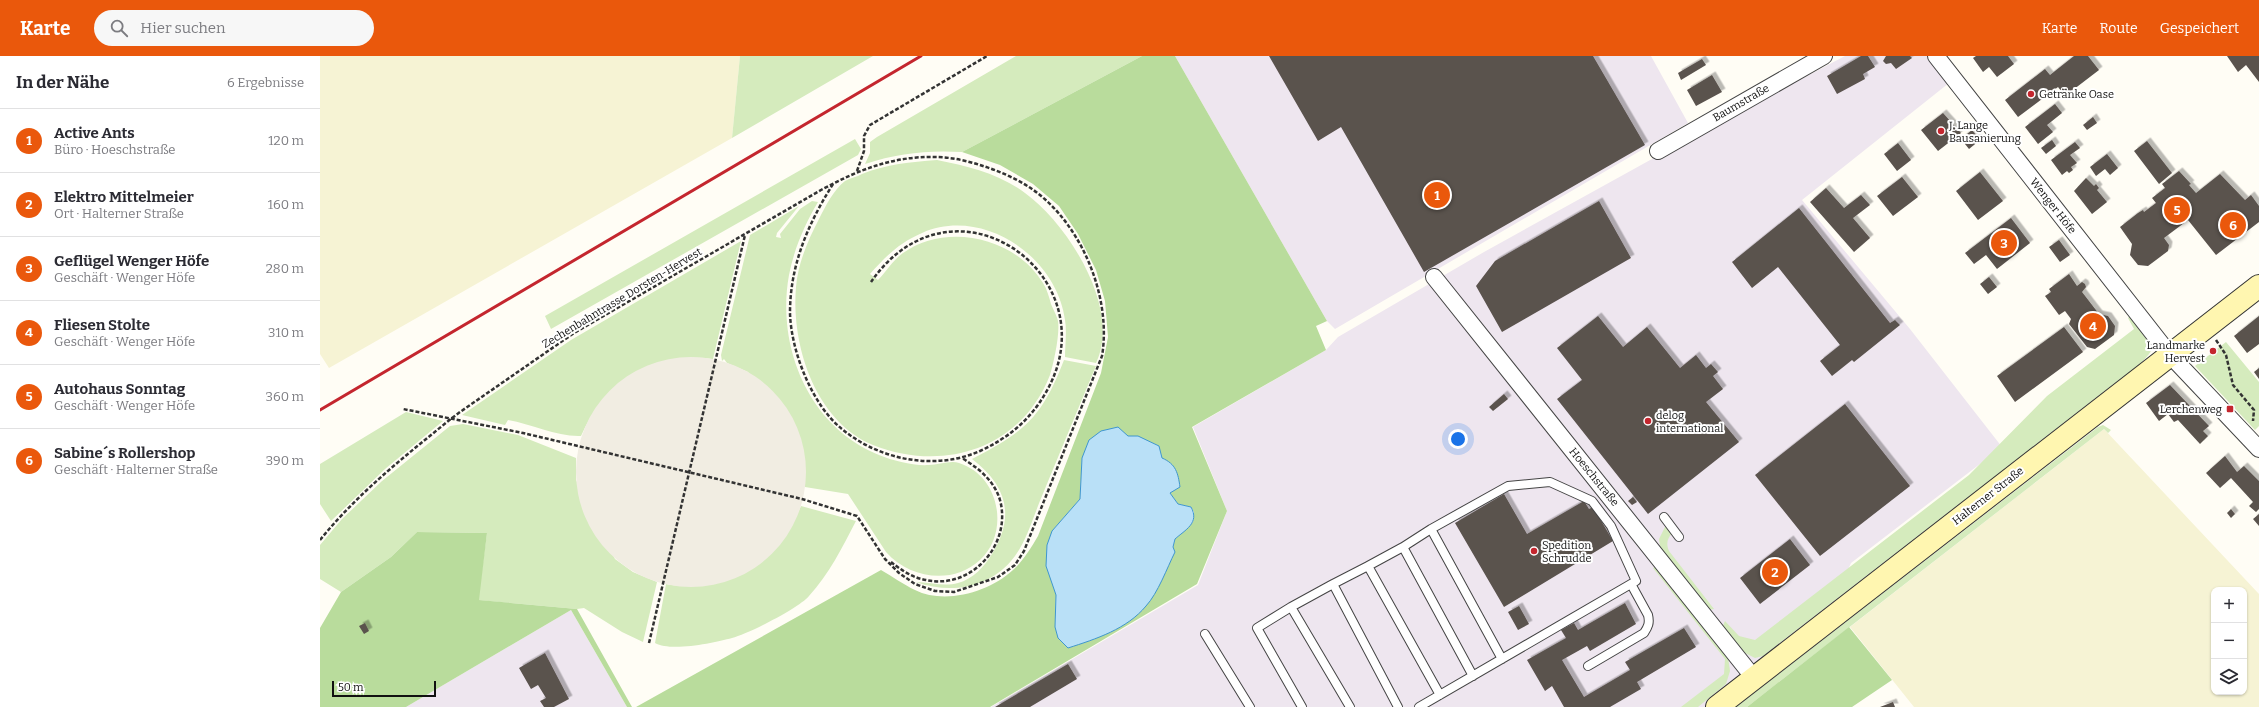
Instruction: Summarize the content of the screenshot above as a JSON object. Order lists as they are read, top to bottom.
{
  "streets": {
    "main road": ["Halterner Straße"],
    "street": ["Baumstraße", "Wenger Höfe", "Hoeschstraße"],
    "path": ["Zechenbahntrasse Dorsten-Hervest"]
  },
  "crossings": [
    ["Wenger Höfe", "Halterner Straße"],
    ["Hoeschstraße", "Halterner Straße"]
  ],
  "places": {
    "other": [
      "Getränke Oase",
      "J. Lange Bausanierung",
      "Landmarke Hervest",
      "delog international",
      "Spedition Schrudde"
    ],
    "transit": ["Lerchenweg"]
  },
  "scale_bar": "50 m",
  "page": {
    "header": "Karte",
    "search": "Hier suchen",
    "nav": ["Karte", "Route", "Gespeichert"],
    "heading": ["In der Nähe", "6 Ergebnisse"],
    "list": [
      {
        "mark": "1",
        "name": "Active Ants",
        "note": "Büro · Hoeschstraße",
        "value": "120 m"
      },
      {
        "mark": "2",
        "name": "Elektro Mittelmeier",
        "note": "Ort · Halterner Straße",
        "value": "160 m"
      },
      {
        "mark": "3",
        "name": "Geflügel Wenger Höfe",
        "note": "Geschäft · Wenger Höfe",
        "value": "280 m"
      },
      {
        "mark": "4",
        "name": "Fliesen Stolte",
        "note": "Geschäft · Wenger Höfe",
        "value": "310 m"
      },
      {
        "mark": "5",
        "name": "Autohaus Sonntag",
        "note": "Geschäft · Wenger Höfe",
        "value": "360 m"
      },
      {
        "mark": "6",
        "name": "Sabine´s Rollershop",
        "note": "Geschäft · Halterner Straße",
        "value": "390 m"
      }
    ],
    "pins": [
      "1",
      "5",
      "6",
      "3",
      "4",
      "2"
    ],
    "map_buttons": ["+", "−"],
    "scale": "50 m"
  }
}
